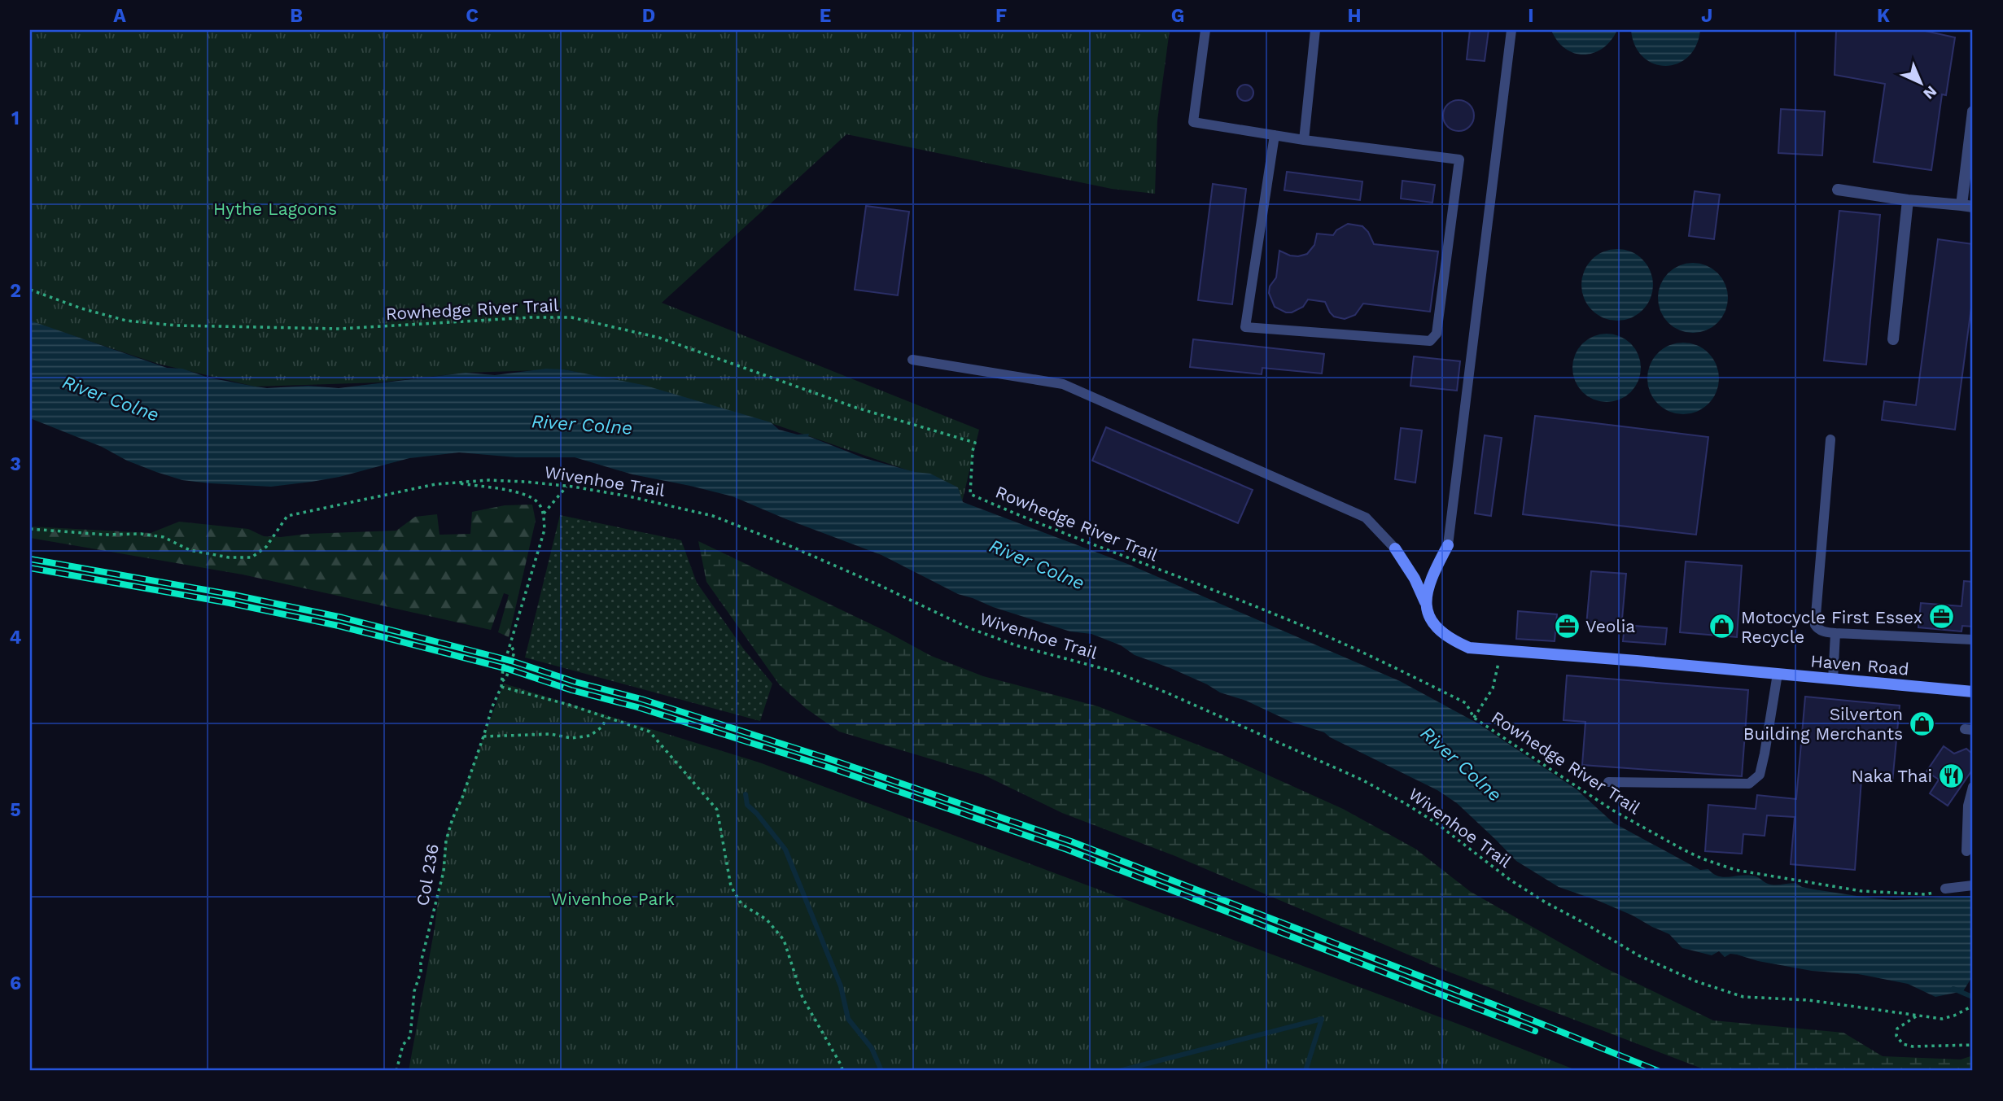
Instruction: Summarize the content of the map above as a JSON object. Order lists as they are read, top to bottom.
{
  "streets": {
    "street": ["Haven Road"],
    "path": ["Rowhedge River Trail", "Wivenhoe Trail", "Col 236"]
  },
  "water": ["River Colne"],
  "parks": ["Hythe Lagoons", "Wivenhoe Park"],
  "places": {
    "office": ["First Essex", "Veolia"],
    "shop": ["Motocycle Recycle", "Silverton Building Merchants"],
    "restaurant": ["Naka Thai"]
  },
  "north": "bottom right",
  "grid": {
    "columns": [
      "A",
      "B",
      "C",
      "D",
      "E",
      "F",
      "G",
      "H",
      "I",
      "J",
      "K"
    ],
    "rows": [
      "1",
      "2",
      "3",
      "4",
      "5",
      "6"
    ]
  }
}
